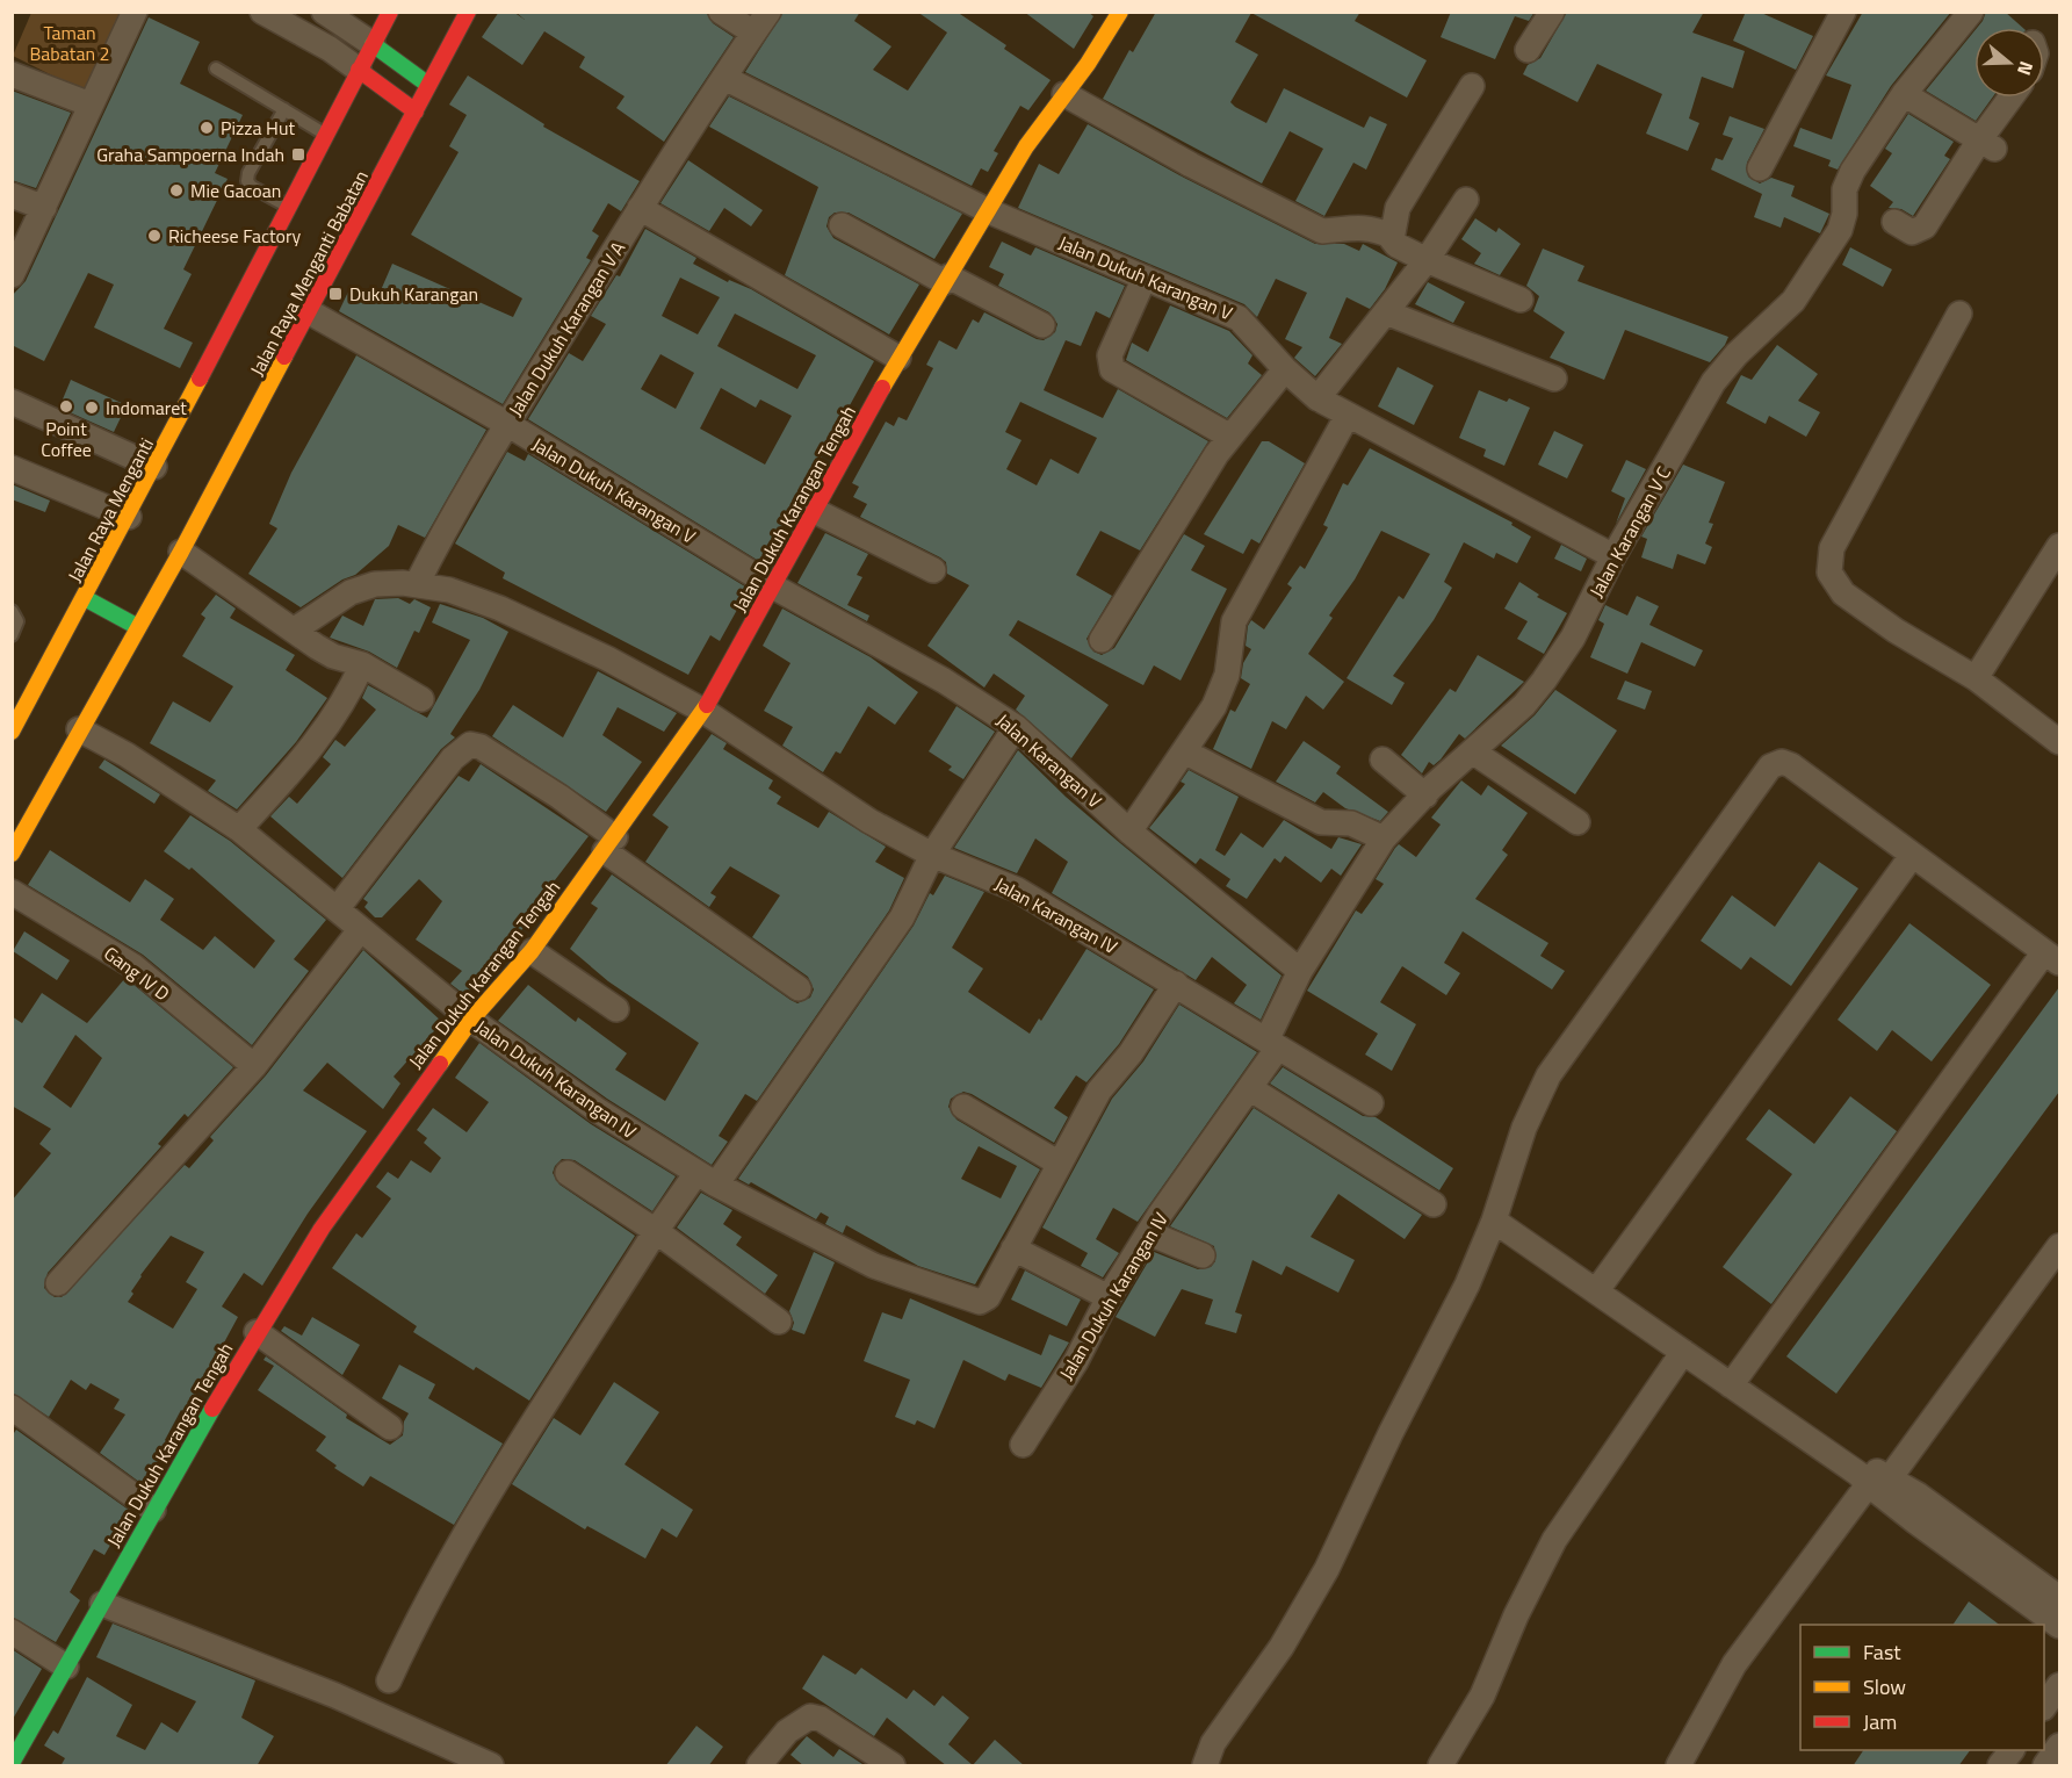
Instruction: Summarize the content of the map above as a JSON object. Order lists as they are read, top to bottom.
{
  "streets": {
    "street": [
      "Jalan Raya Menganti Babatan",
      "Jalan Dukuh Karangan V",
      "Jalan Dukuh Karangan V A",
      "Jalan Dukuh Karangan Tengah",
      "Jalan Raya Menganti",
      "Jalan Karangan V C",
      "Jalan Karangan V",
      "Jalan Karangan IV",
      "Gang IV D",
      "Jalan Dukuh Karangan IV"
    ]
  },
  "crossings": [
    ["Jalan Raya Menganti Babatan", "Jalan Dukuh Karangan V"],
    ["Jalan Dukuh Karangan V", "Jalan Dukuh Karangan V A"],
    ["Jalan Dukuh Karangan V", "Jalan Dukuh Karangan Tengah"],
    ["Jalan Dukuh Karangan V", "Jalan Karangan V C"],
    ["Jalan Dukuh Karangan V", "Jalan Karangan V"],
    ["Jalan Dukuh Karangan V A", "Jalan Karangan IV"],
    ["Jalan Dukuh Karangan Tengah", "Jalan Karangan V"],
    ["Jalan Dukuh Karangan Tengah", "Jalan Karangan IV"],
    ["Jalan Dukuh Karangan Tengah", "Jalan Dukuh Karangan IV"],
    ["Jalan Karangan V C", "Jalan Karangan V"],
    ["Jalan Karangan V C", "Jalan Karangan IV"],
    ["Jalan Karangan V C", "Jalan Dukuh Karangan IV"],
    ["Jalan Karangan IV", "Jalan Dukuh Karangan IV"]
  ],
  "parks": ["Taman Babatan 2"],
  "places": {
    "other": [
      "Pizza Hut",
      "Mie Gacoan",
      "Richeese Factory",
      "Point Coffee",
      "Indomaret"
    ],
    "transit": ["Graha Sampoerna Indah", "Dukuh Karangan"]
  },
  "legend": ["Fast", "Slow", "Jam"],
  "north": "right"
}
